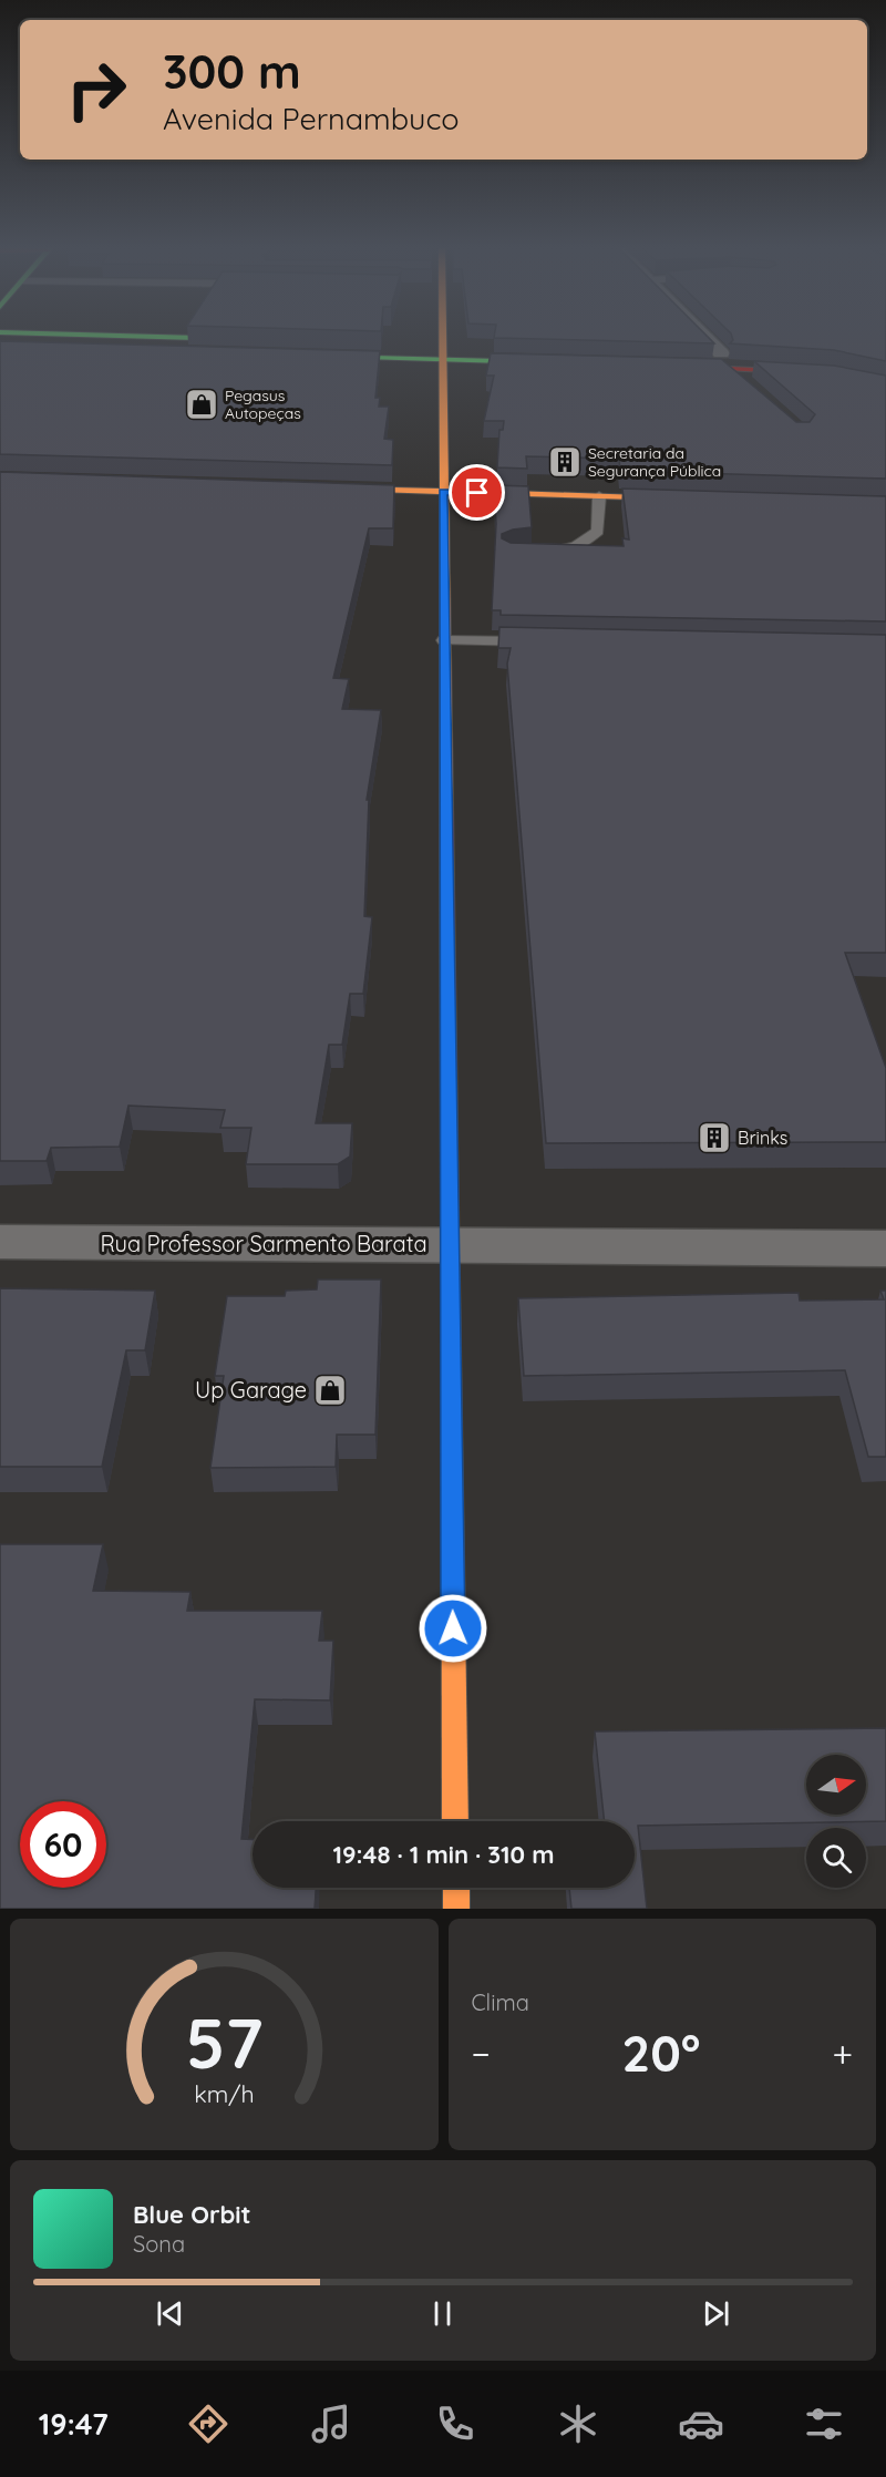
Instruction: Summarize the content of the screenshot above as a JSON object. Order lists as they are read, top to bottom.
{
  "streets": {
    "street": ["Rua Professor Sarmento Barata"]
  },
  "places": {
    "shop": ["Pegasus Autopeças", "Up Garage"],
    "building": ["Secretaria da Segurança Pública", "Brinks"]
  },
  "north": "right",
  "page": {
    "turn": ["300 m", "Avenida Pernambuco"],
    "limit": "60",
    "trip": "19:48 · 1 min · 310 m",
    "tile": "Clima",
    "heat": ["−", "20°", "+"],
    "song": ["Blue Orbit", "Sona"],
    "tabs": "19:47",
    "gauge": ["57", "km/h"]
  }
}
